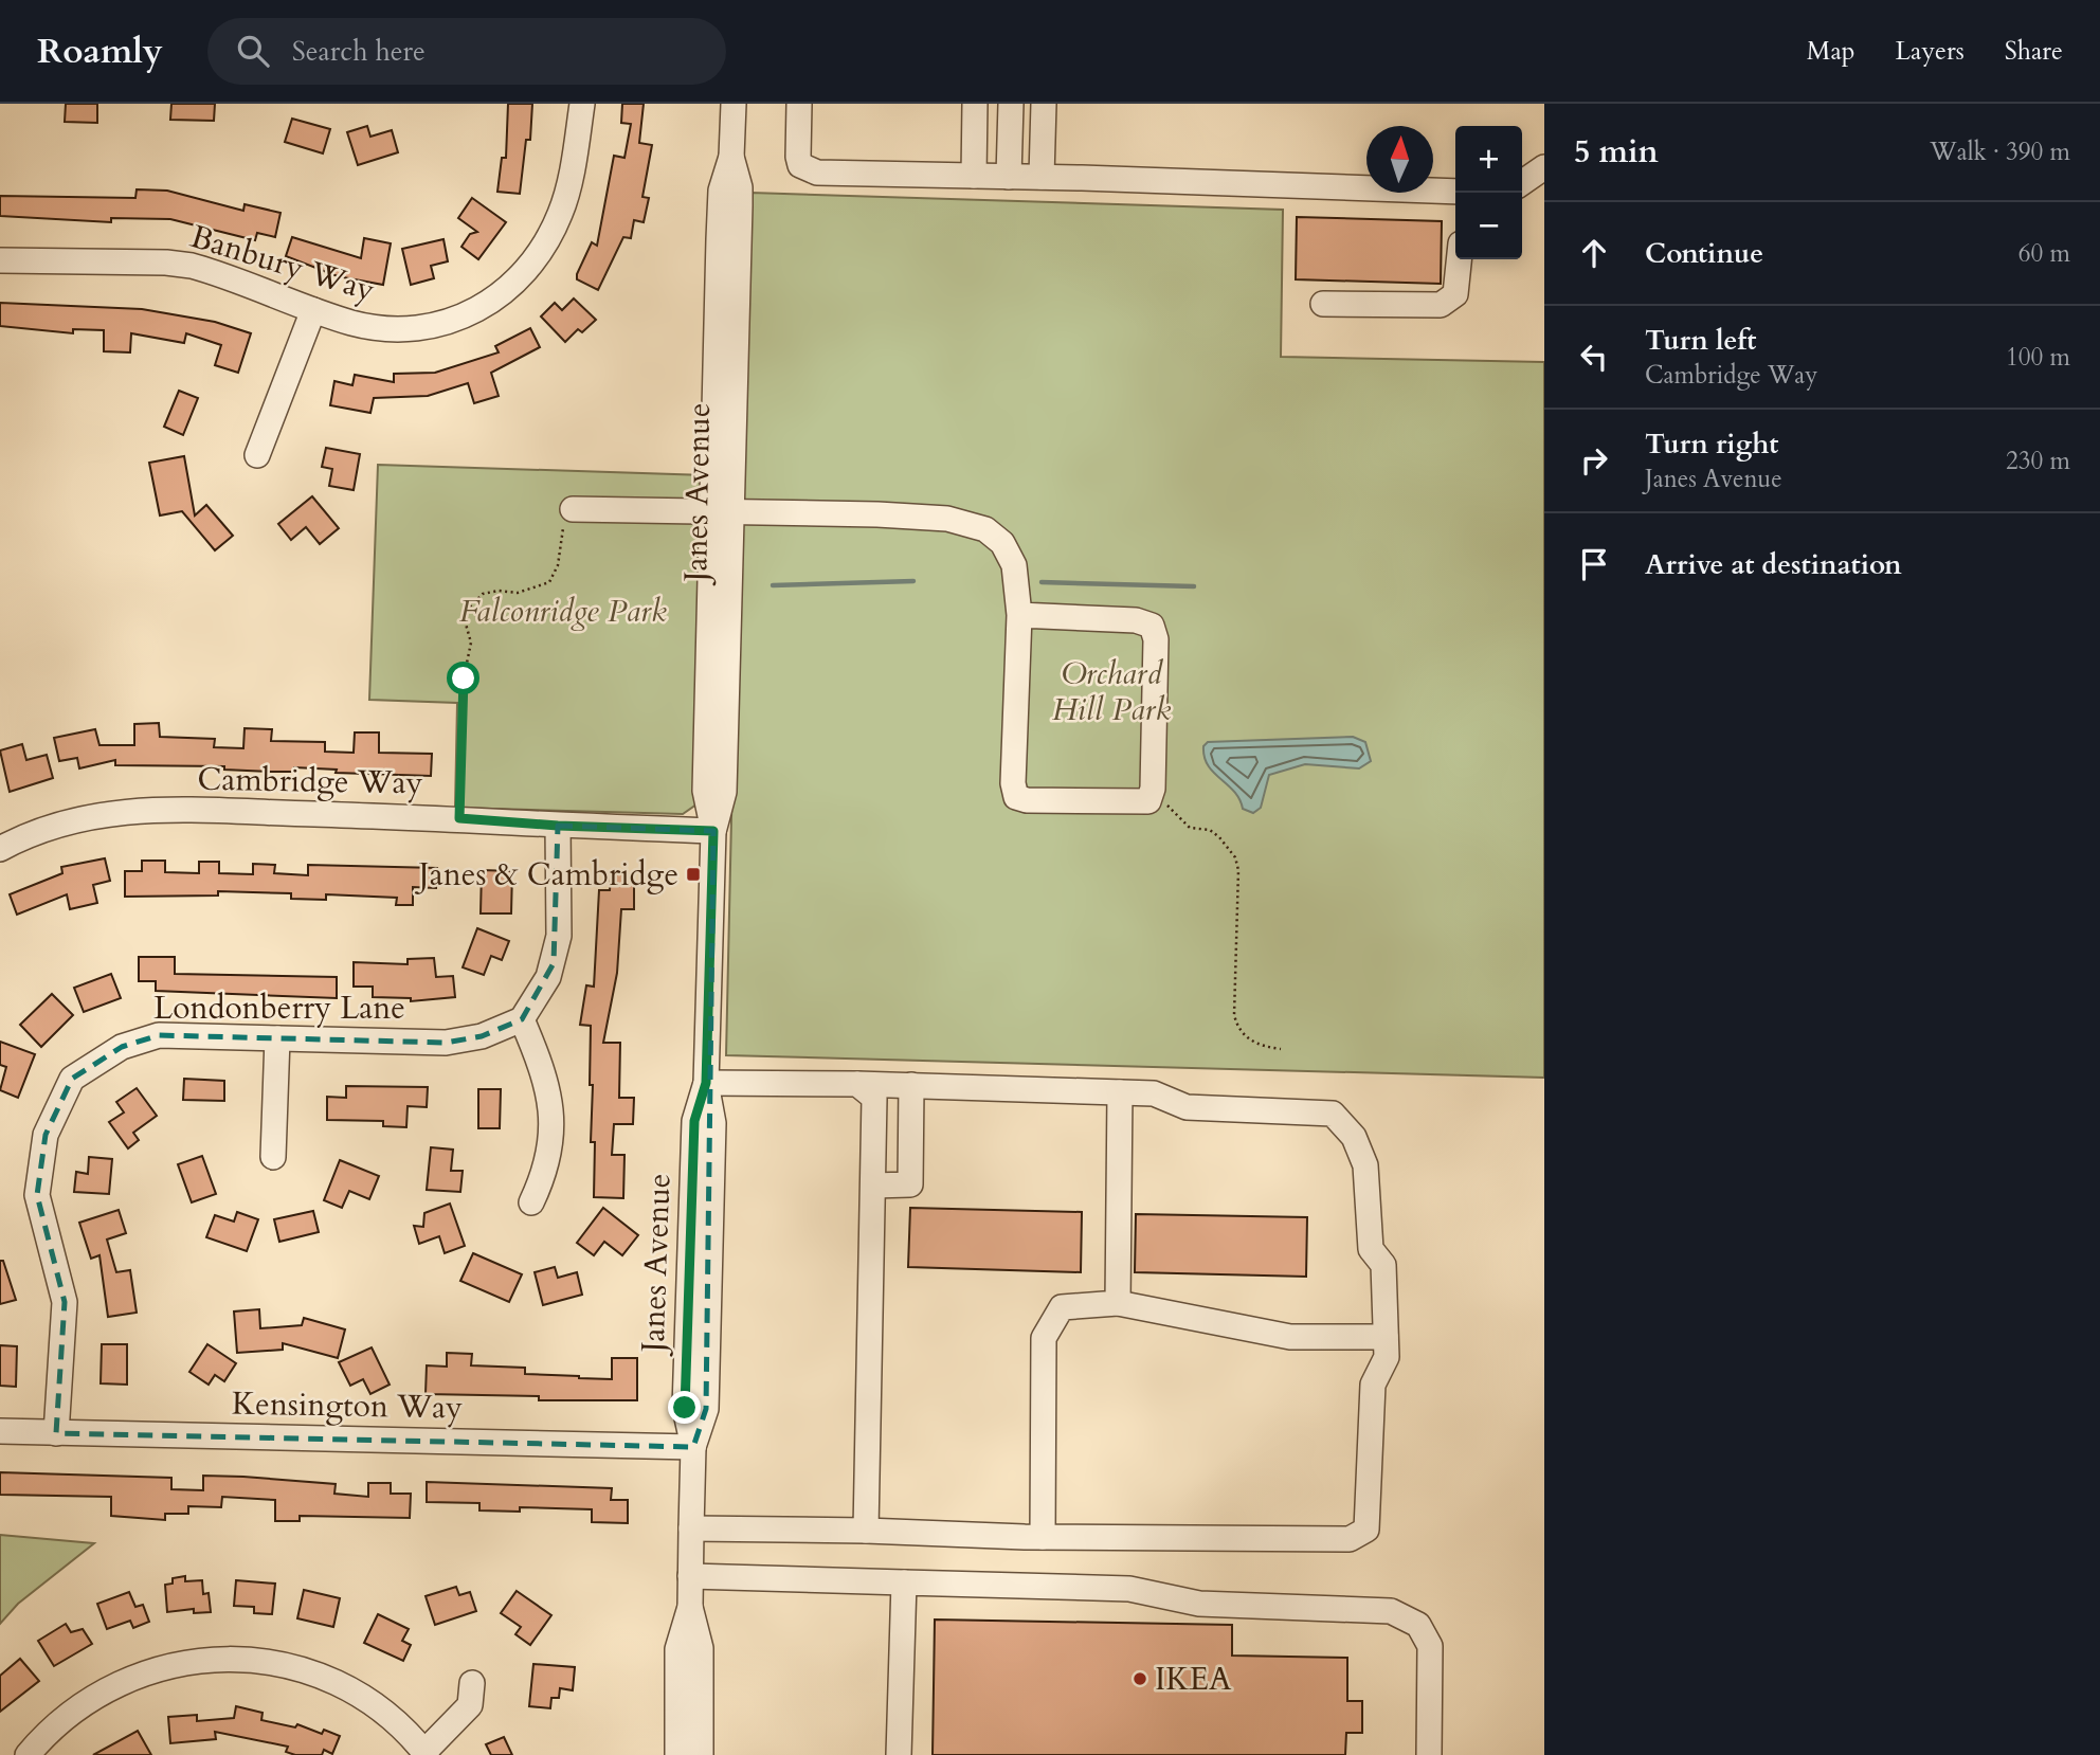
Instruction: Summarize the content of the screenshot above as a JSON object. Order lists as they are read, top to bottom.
{
  "streets": {
    "street": [
      "Banbury Way",
      "Janes Avenue",
      "Cambridge Way",
      "Londonberry Lane",
      "Kensington Way"
    ]
  },
  "crossings": [
    ["Janes Avenue", "Cambridge Way"],
    ["Janes Avenue", "Kensington Way"],
    ["Londonberry Lane", "Kensington Way"]
  ],
  "parks": ["Falconridge Park", "Orchard Hill Park"],
  "places": {
    "transit": ["Janes & Cambridge"],
    "other": ["IKEA"]
  },
  "north": "top",
  "page": {
    "header": "Roamly",
    "search": "Search here",
    "nav": ["Map", "Layers", "Share"],
    "heading": ["5 min", "Walk · 390 m"],
    "map_buttons": ["+", "−"],
    "list": [
      ["Continue", "60 m"],
      ["Turn left", "Cambridge Way", "100 m"],
      ["Turn right", "Janes Avenue", "230 m"],
      "Arrive at destination"
    ]
  }
}
